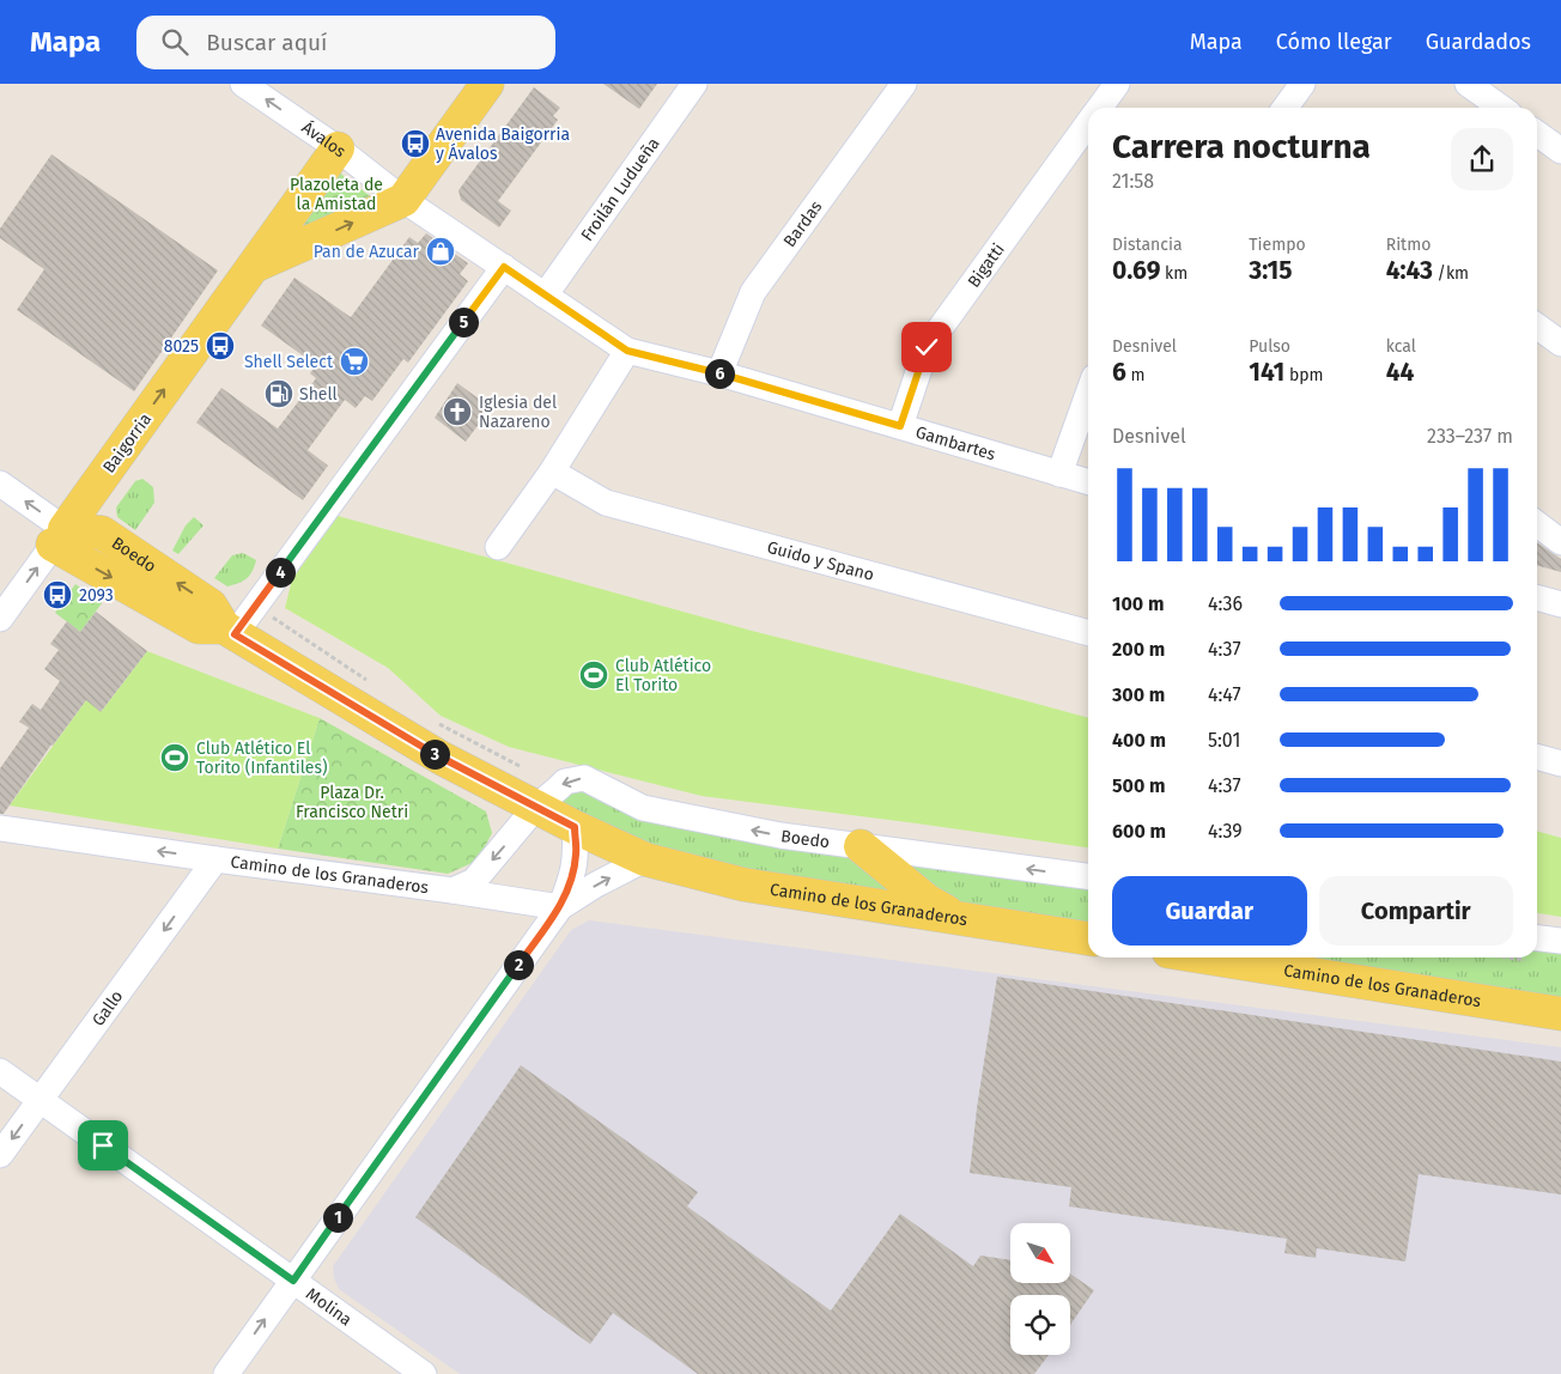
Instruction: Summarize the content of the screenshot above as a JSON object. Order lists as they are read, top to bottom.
{
  "streets": {
    "main road": ["Baigorria", "Boedo", "Camino de los Granaderos"],
    "street": [
      "Ávalos",
      "Froilán Ludueña",
      "Bardas",
      "Bigatti",
      "Gambartes",
      "Guido y Spano",
      "Gallo",
      "Molina"
    ]
  },
  "crossings": [
    ["Ávalos", "Baigorria"],
    ["Ávalos", "Gambartes"],
    ["Froilán Ludueña", "Gambartes"],
    ["Bardas", "Gambartes"],
    ["Bigatti", "Gambartes"],
    ["Baigorria", "Boedo"],
    ["Boedo", "Camino de los Granaderos"],
    ["Camino de los Granaderos", "Gallo"],
    ["Gallo", "Molina"]
  ],
  "one_way": [
    "Ávalos",
    "Baigorria",
    "Boedo",
    "Gallo"
  ],
  "parks": ["Plazoleta de la Amistad", "Plaza Dr. Francisco Netri"],
  "places": {
    "bus stop": ["Avenida Baigorria y Ávalos", "8025", "2093"],
    "shop": ["Pan de Azucar"],
    "supermarket": ["Shell Select"],
    "fuel station": ["Shell"],
    "church": ["Iglesia del Nazareno"],
    "sports": ["Club Atlético El Torito", "Club Atlético El Torito (Infantiles)"]
  },
  "north": "bottom right",
  "page": {
    "header": "Mapa",
    "search": "Buscar aquí",
    "nav": ["Mapa", "Cómo llegar", "Guardados"],
    "heading": ["Carrera nocturna", "21:58"],
    "stats": [
      ["Distancia", "0.69 km"],
      ["Tiempo", "3:15"],
      ["Ritmo", "4:43 /km"],
      ["Desnivel", "6 m"],
      ["Pulso", "141 bpm"],
      ["kcal", "44"]
    ],
    "pins": [
      "5",
      "6",
      "4",
      "3",
      "2",
      "1"
    ],
    "chart": ["Desnivel", "233–237 m"],
    "list": [
      {
        "name": "100 m",
        "note": "4:36"
      },
      {
        "name": "200 m",
        "note": "4:37"
      },
      {
        "name": "300 m",
        "note": "4:47"
      },
      {
        "name": "400 m",
        "note": "5:01"
      },
      {
        "name": "500 m",
        "note": "4:37"
      },
      {
        "name": "600 m",
        "note": "4:39"
      }
    ],
    "buttons": ["Guardar", "Compartir"]
  }
}
